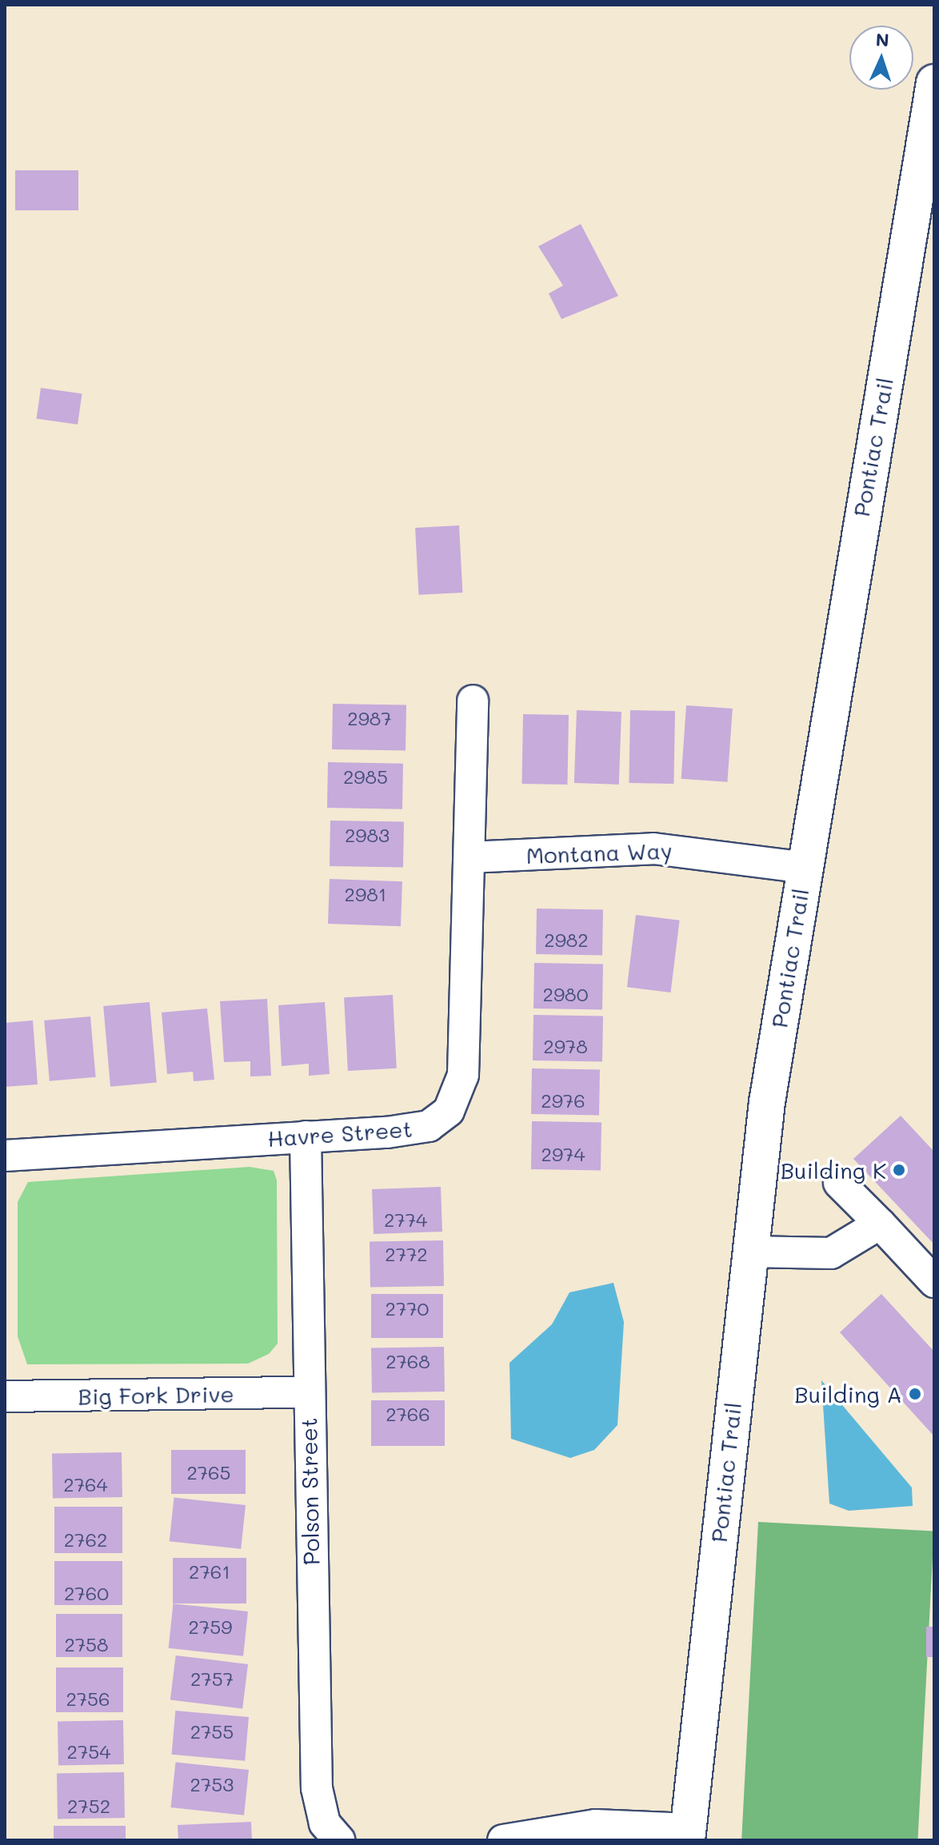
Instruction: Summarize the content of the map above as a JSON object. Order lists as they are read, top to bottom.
{
  "streets": {
    "main road": ["Pontiac Trail"],
    "street": [
      "Montana Way",
      "Havre Street",
      "Big Fork Drive",
      "Polson Street"
    ]
  },
  "crossings": [
    ["Pontiac Trail", "Montana Way"],
    ["Montana Way", "Havre Street"],
    ["Havre Street", "Polson Street"],
    ["Big Fork Drive", "Polson Street"]
  ],
  "places": ["Building K", "Building A"],
  "house_numbers": [
    "2987",
    "2985",
    "2983",
    "2981",
    "2982",
    "2980",
    "2978",
    "2976",
    "2974",
    "2774",
    "2772",
    "2770",
    "2768",
    "2766",
    "2765",
    "2764",
    "2762",
    "2761",
    "2760",
    "2759",
    "2758",
    "2757",
    "2756",
    "2755",
    "2754",
    "2753",
    "2752"
  ],
  "north": "top"
}
